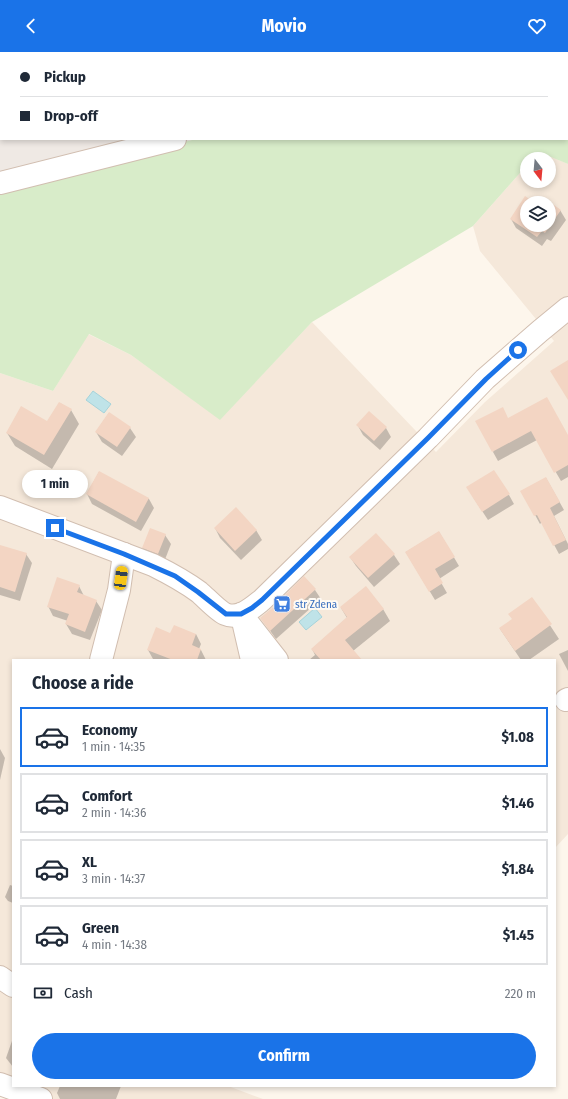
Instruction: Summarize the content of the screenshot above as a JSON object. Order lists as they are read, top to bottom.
{
  "places": {
    "supermarket": ["str Zdena"]
  },
  "north": "bottom",
  "page": {
    "header": "Movio",
    "banner": ["Pickup", "Drop-off"],
    "bubble": "1 min",
    "heading": "Choose a ride",
    "list": [
      {
        "name": "Economy",
        "note": "1 min · 14:35",
        "value": "$1.08"
      },
      {
        "name": "Comfort",
        "note": "2 min · 14:36",
        "value": "$1.46"
      },
      {
        "name": "XL",
        "note": "3 min · 14:37",
        "value": "$1.84"
      },
      {
        "name": "Green",
        "note": "4 min · 14:38",
        "value": "$1.45"
      }
    ],
    "pay": ["Cash", "220 m"],
    "buttons": "Confirm"
  }
}
